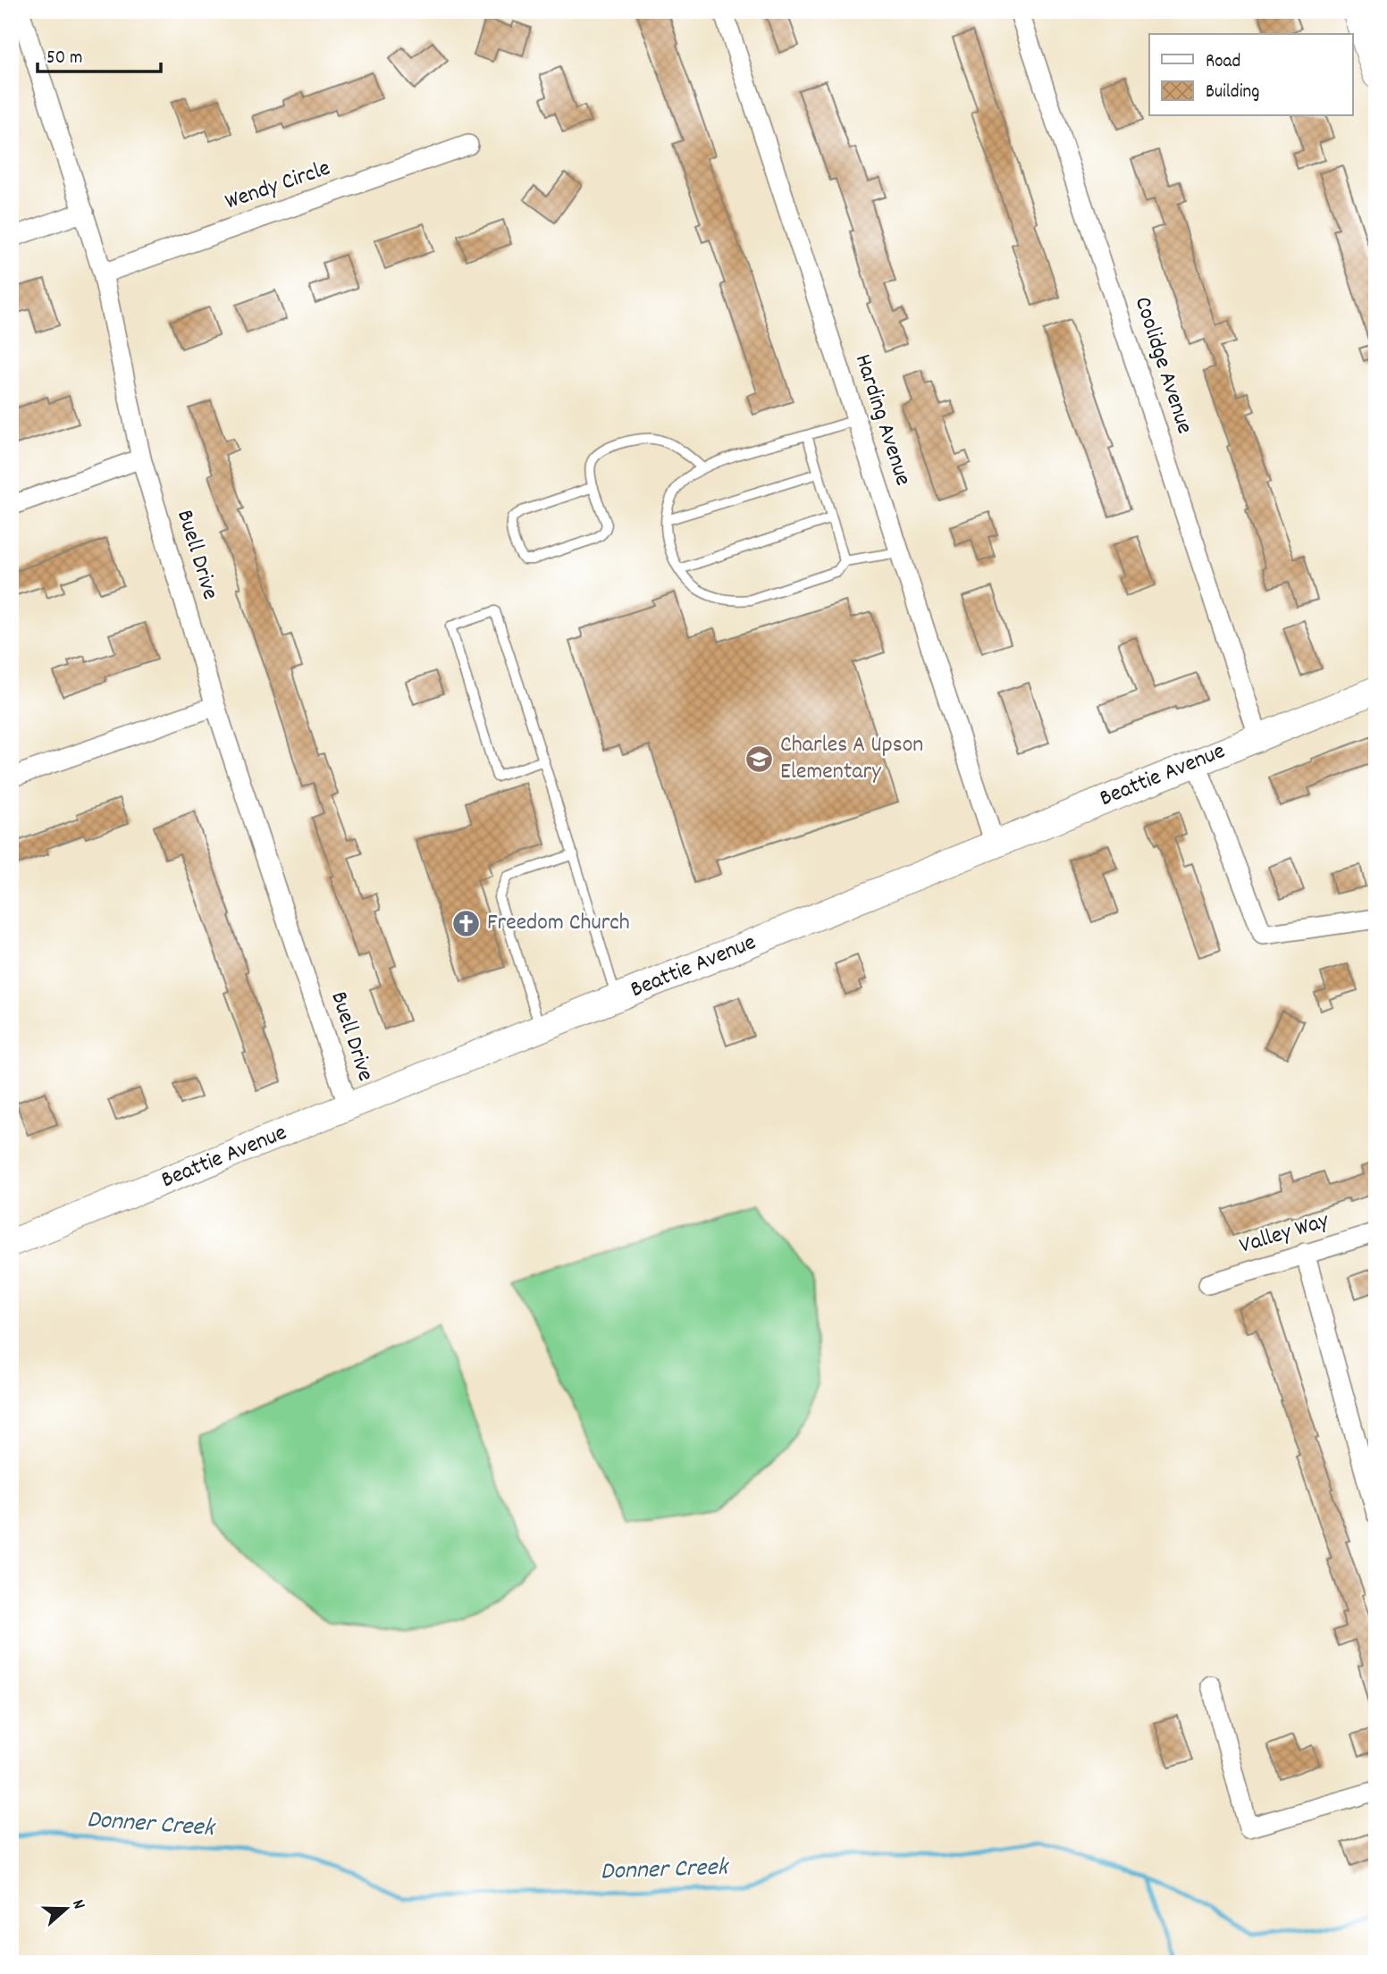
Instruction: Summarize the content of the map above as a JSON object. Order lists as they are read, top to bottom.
{
  "streets": {
    "street": [
      "Wendy Circle",
      "Coolidge Avenue",
      "Harding Avenue",
      "Buell Drive",
      "Beattie Avenue",
      "Valley Way"
    ]
  },
  "crossings": [
    ["Wendy Circle", "Buell Drive"],
    ["Coolidge Avenue", "Beattie Avenue"],
    ["Harding Avenue", "Beattie Avenue"],
    ["Buell Drive", "Beattie Avenue"]
  ],
  "water": ["Donner Creek"],
  "places": {
    "school or university": ["Charles A Upson Elementary"],
    "church": ["Freedom Church"]
  },
  "legend": ["Road", "Building"],
  "scale_bar": "50 m",
  "north": "right"
}
